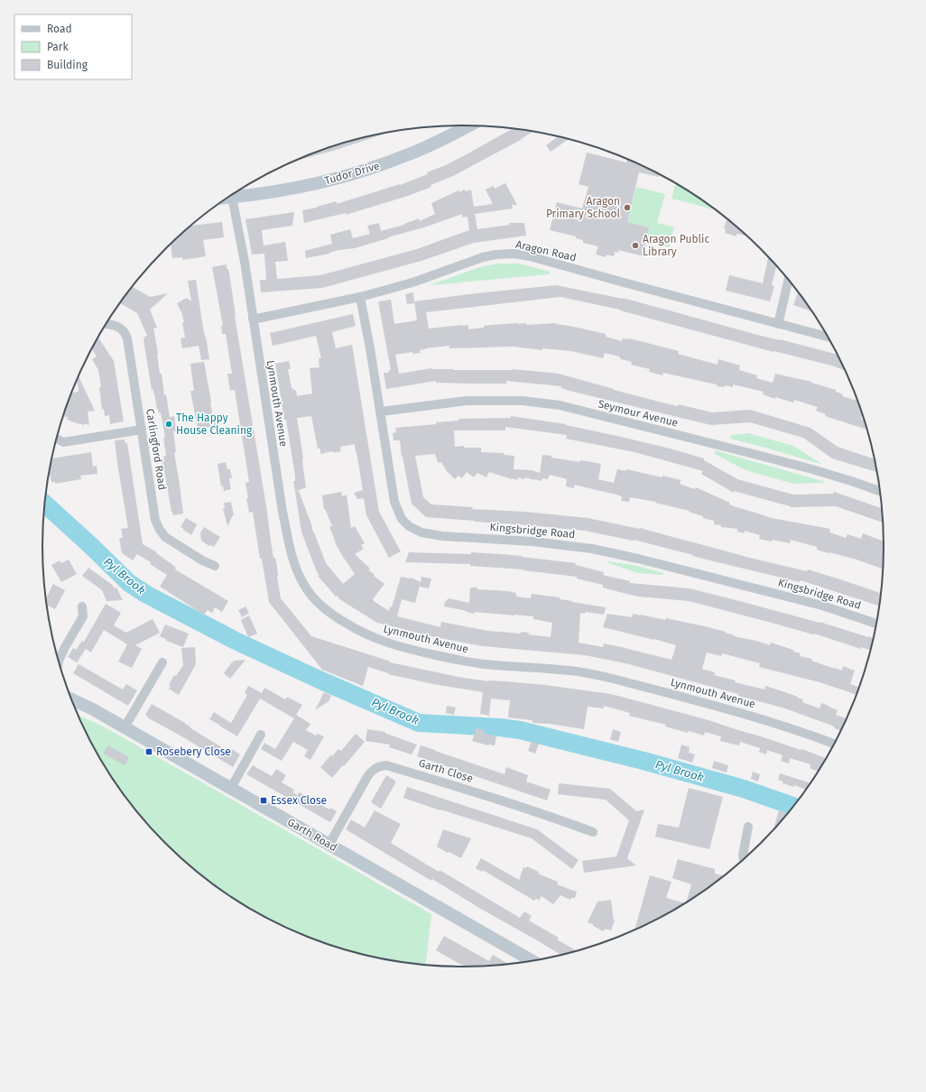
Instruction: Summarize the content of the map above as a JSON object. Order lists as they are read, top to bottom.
{
  "streets": {
    "street": [
      "Tudor Drive",
      "Aragon Road",
      "Lynmouth Avenue",
      "Seymour Avenue",
      "Carlingford Road",
      "Kingsbridge Road",
      "Garth Close",
      "Garth Road"
    ]
  },
  "crossings": [
    ["Tudor Drive", "Lynmouth Avenue"],
    ["Aragon Road", "Lynmouth Avenue"],
    ["Aragon Road", "Kingsbridge Road"],
    ["Seymour Avenue", "Kingsbridge Road"],
    ["Garth Close", "Garth Road"]
  ],
  "water": ["Pyl Brook"],
  "places": {
    "other": ["Aragon Primary School", "Aragon Public Library", "The Happy House Cleaning"],
    "transit": ["Rosebery Close", "Essex Close"]
  },
  "legend": ["Road", "Park", "Building"]
}
